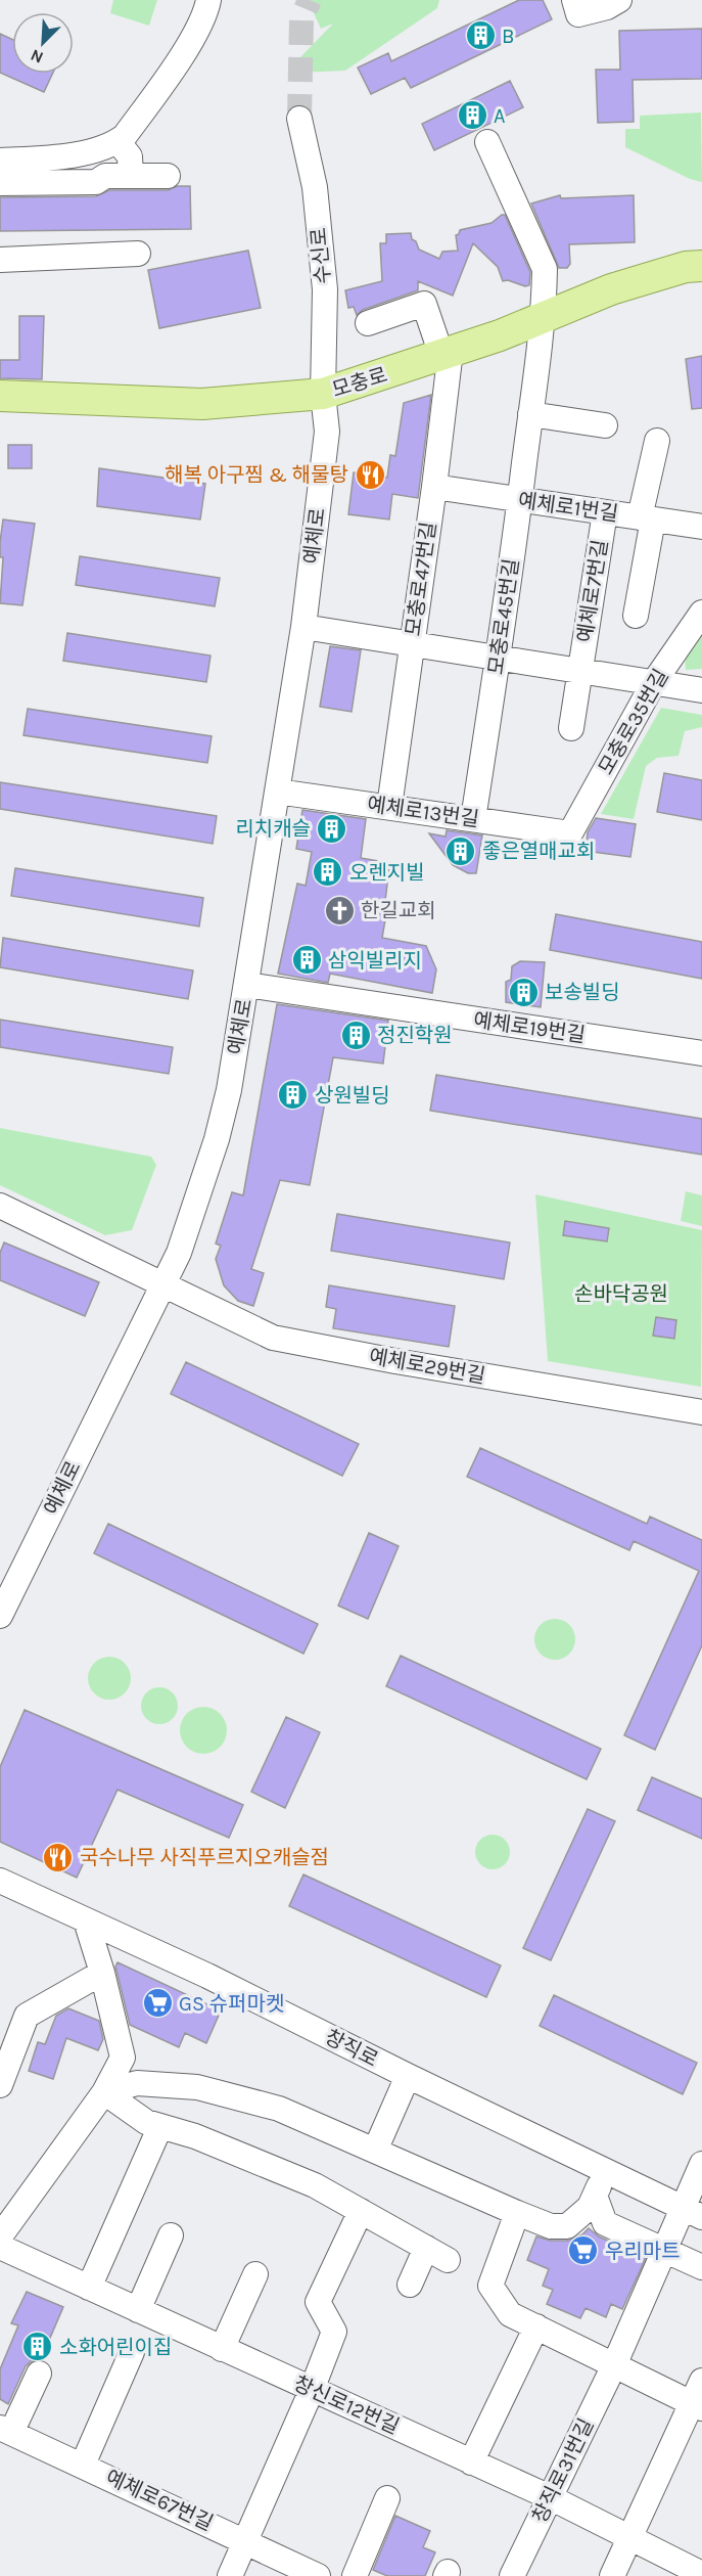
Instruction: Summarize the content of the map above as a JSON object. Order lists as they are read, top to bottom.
{
  "streets": {
    "main road": ["모충로"],
    "street": [
      "수신로",
      "예체로1번길",
      "예체로",
      "모충로47번길",
      "예체로7번길",
      "모충로45번길",
      "모충로35번길",
      "예체로13번길",
      "예체로19번길",
      "예체로29번길",
      "창직로",
      "창신로12번길",
      "창직로31번길",
      "예체로67번길"
    ]
  },
  "crossings": [
    ["수신로", "모충로"],
    ["수신로", "예체로"],
    ["모충로", "예체로"],
    ["모충로", "모충로47번길"],
    ["모충로", "모충로45번길"],
    ["예체로1번길", "모충로47번길"],
    ["예체로1번길", "예체로7번길"],
    ["예체로1번길", "모충로45번길"],
    ["예체로", "예체로7번길"],
    ["예체로", "예체로13번길"],
    ["예체로", "예체로19번길"],
    ["예체로", "예체로29번길"],
    ["모충로47번길", "예체로7번길"],
    ["모충로47번길", "예체로13번길"],
    ["예체로7번길", "모충로45번길"],
    ["예체로7번길", "모충로35번길"],
    ["모충로45번길", "예체로13번길"],
    ["모충로35번길", "예체로13번길"],
    ["창직로", "창직로31번길"],
    ["창신로12번길", "창직로31번길"]
  ],
  "parks": ["손바닥공원"],
  "places": {
    "building": [
      "B",
      "A",
      "리치캐슬",
      "좋은열매교회",
      "오렌지빌",
      "삼익빌리지",
      "보송빌딩",
      "정진학원",
      "상원빌딩",
      "소화어린이집"
    ],
    "restaurant": ["해복 아구찜 & 해물탕", "국수나무 사직푸르지오캐슬점"],
    "church": ["한길교회"],
    "supermarket": ["GS 슈퍼마켓", "우리마트"]
  },
  "north": "bottom left"
}
